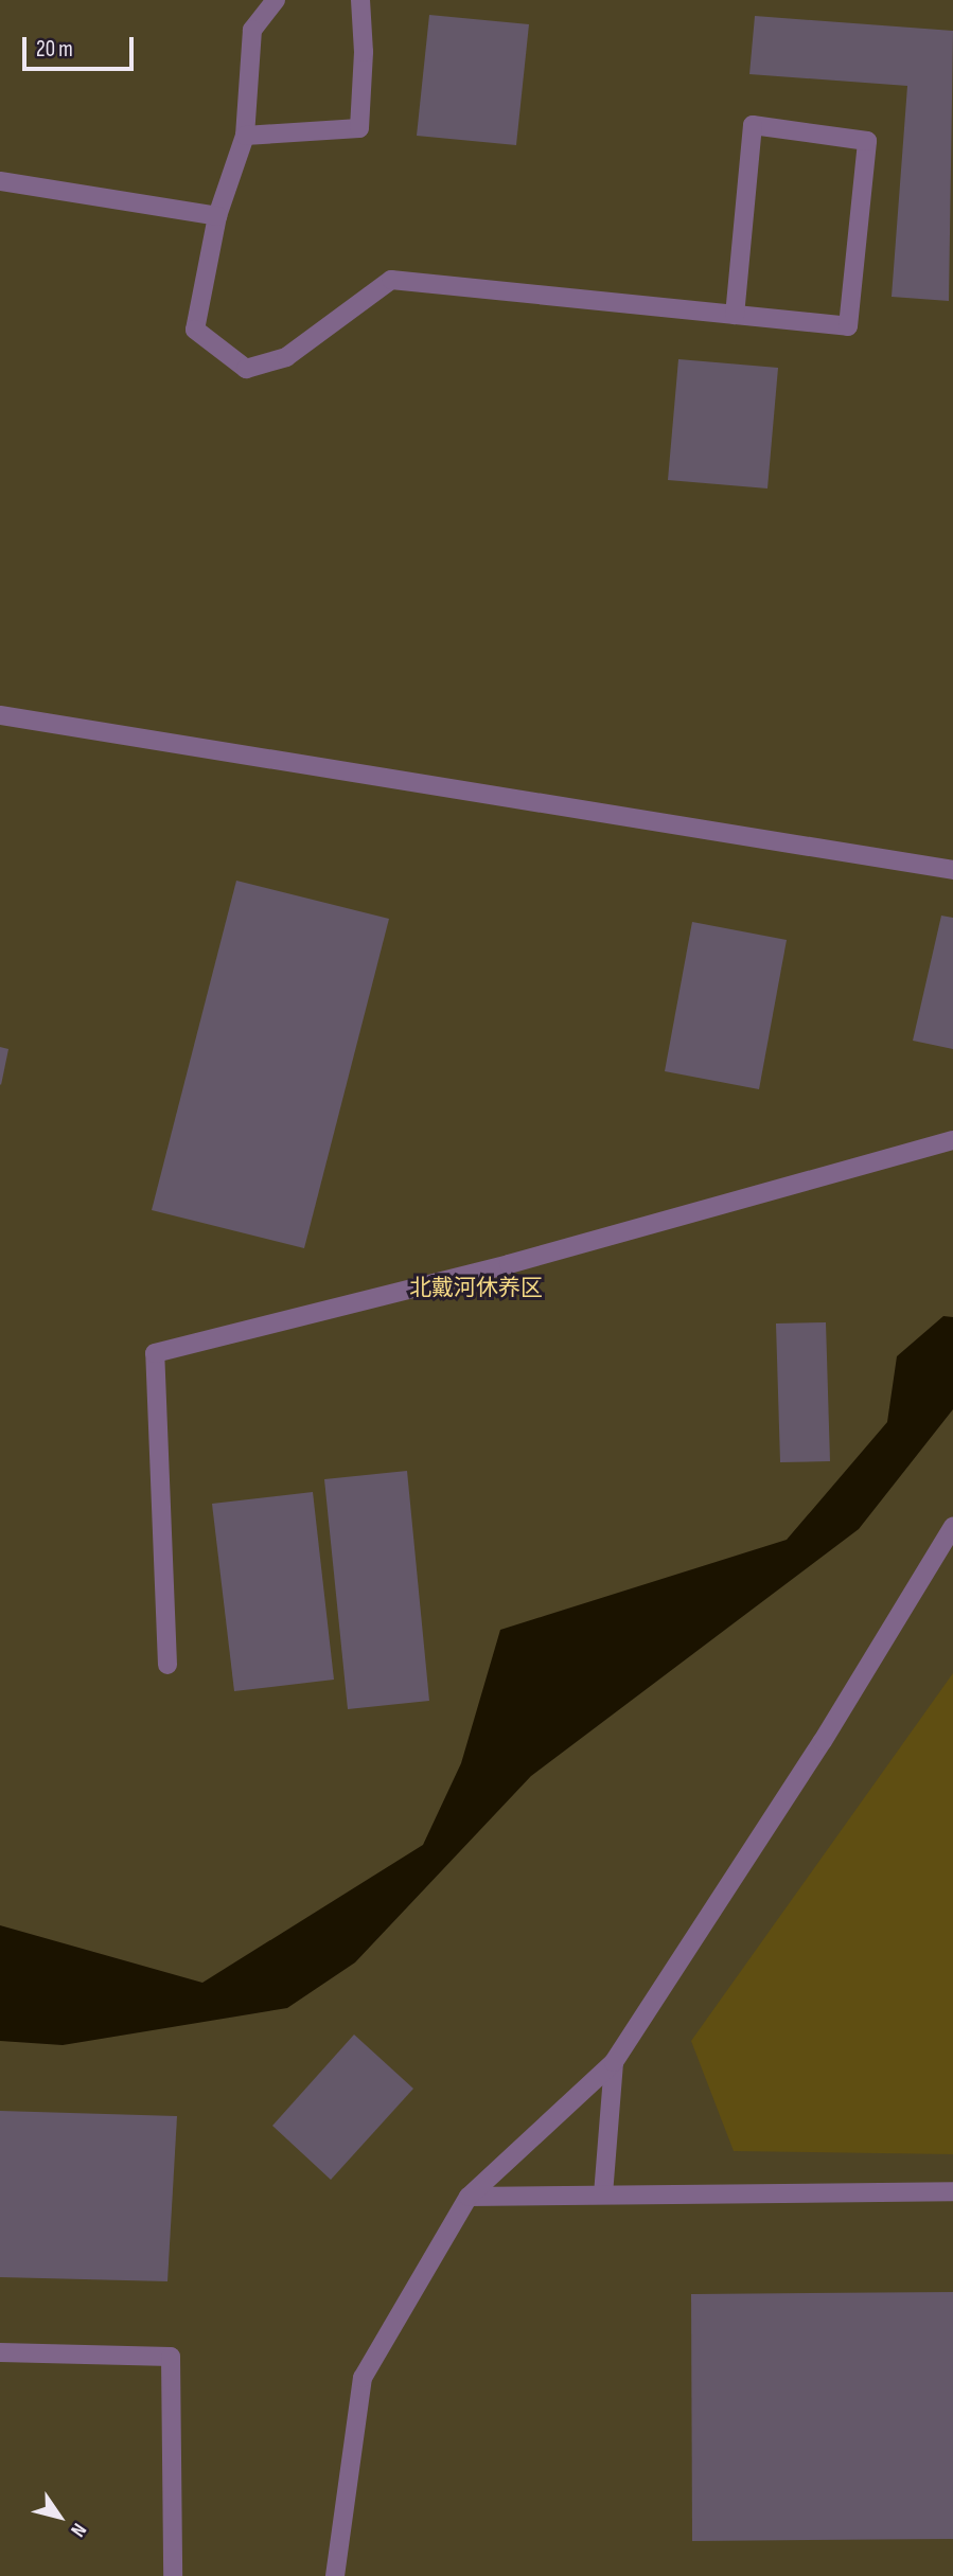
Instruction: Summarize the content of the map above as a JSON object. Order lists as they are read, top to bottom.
{
  "parks": ["北戴河休养区"],
  "scale_bar": "20 m",
  "north": "bottom right"
}
